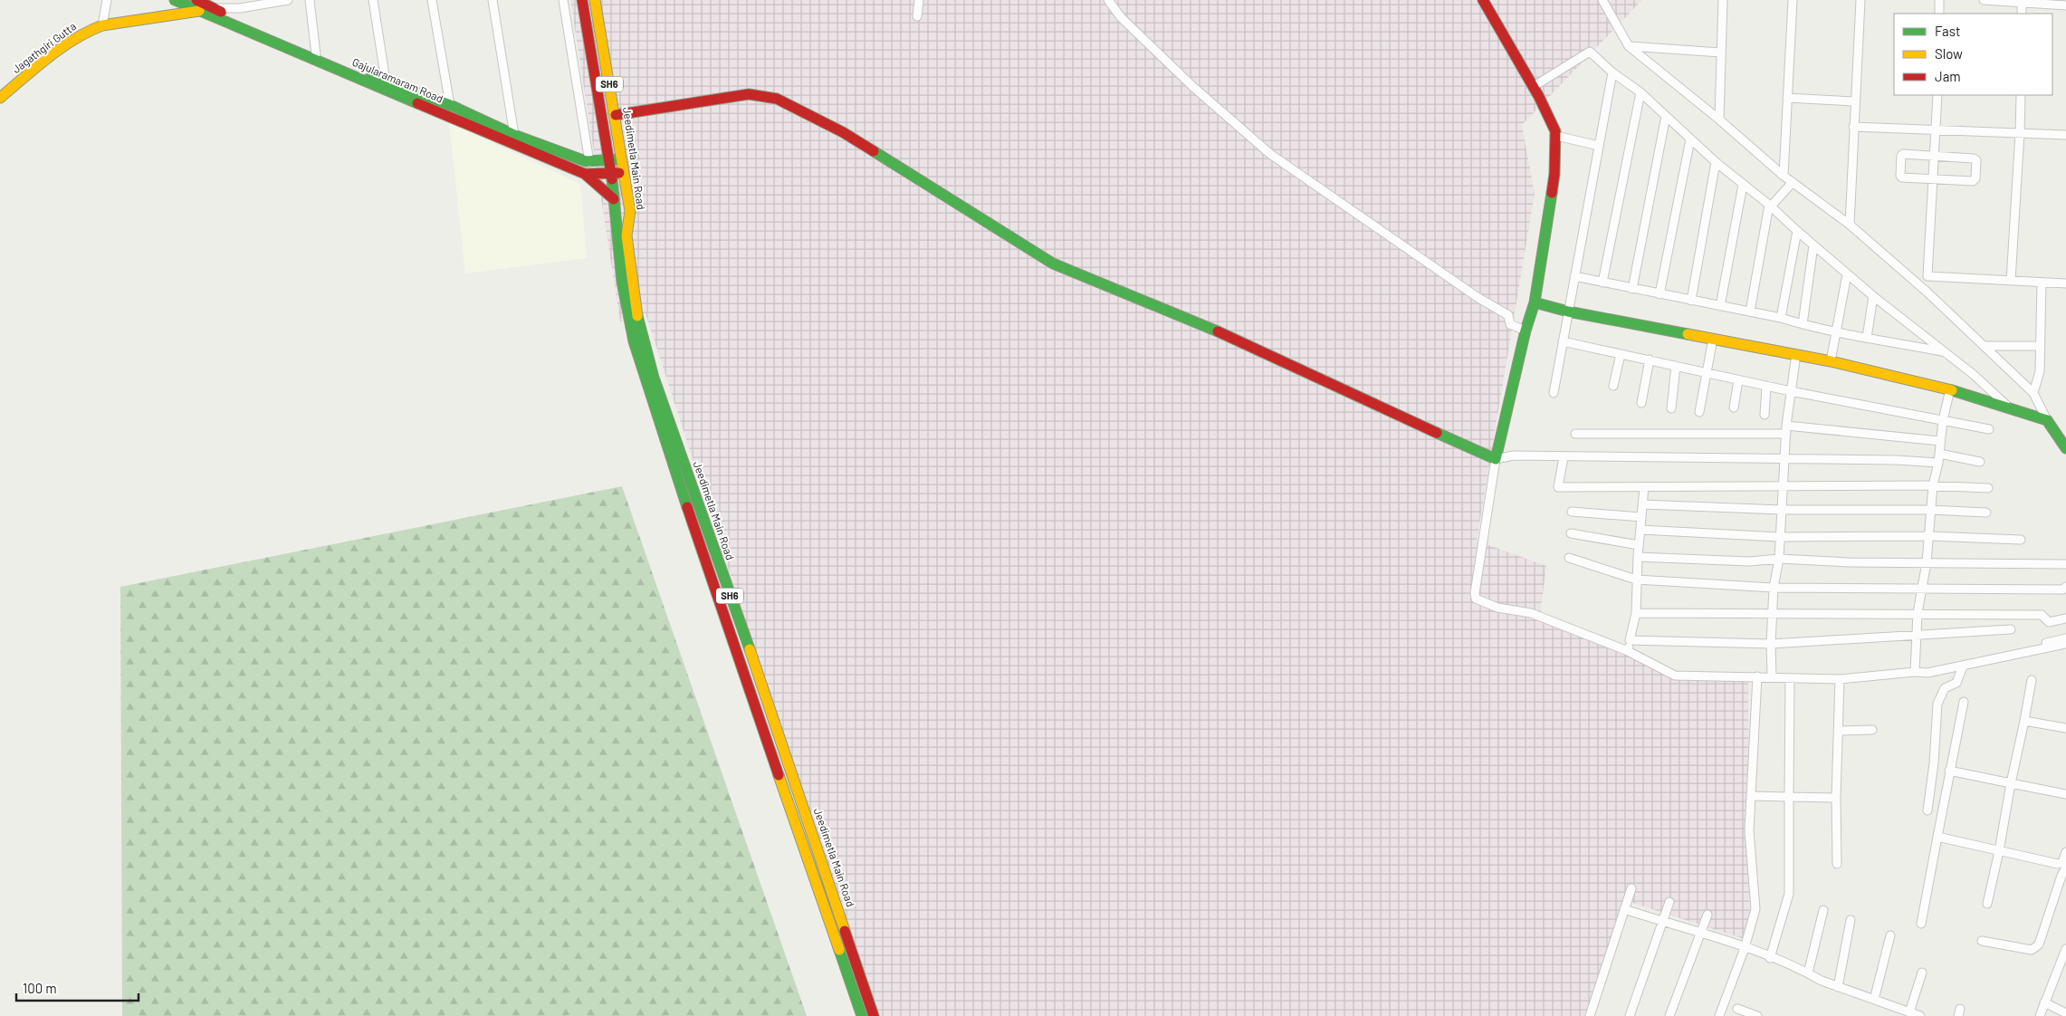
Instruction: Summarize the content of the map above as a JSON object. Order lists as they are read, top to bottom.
{
  "streets": {
    "main road": [
      "Jagathgiri Gutta",
      "Gajularamaram Road",
      "SH6",
      "Jeedimetla Main Road"
    ]
  },
  "crossings": [
    ["Jagathgiri Gutta", "Gajularamaram Road"],
    ["Gajularamaram Road", "SH6"]
  ],
  "legend": ["Fast", "Slow", "Jam"],
  "scale_bar": "100 m"
}
